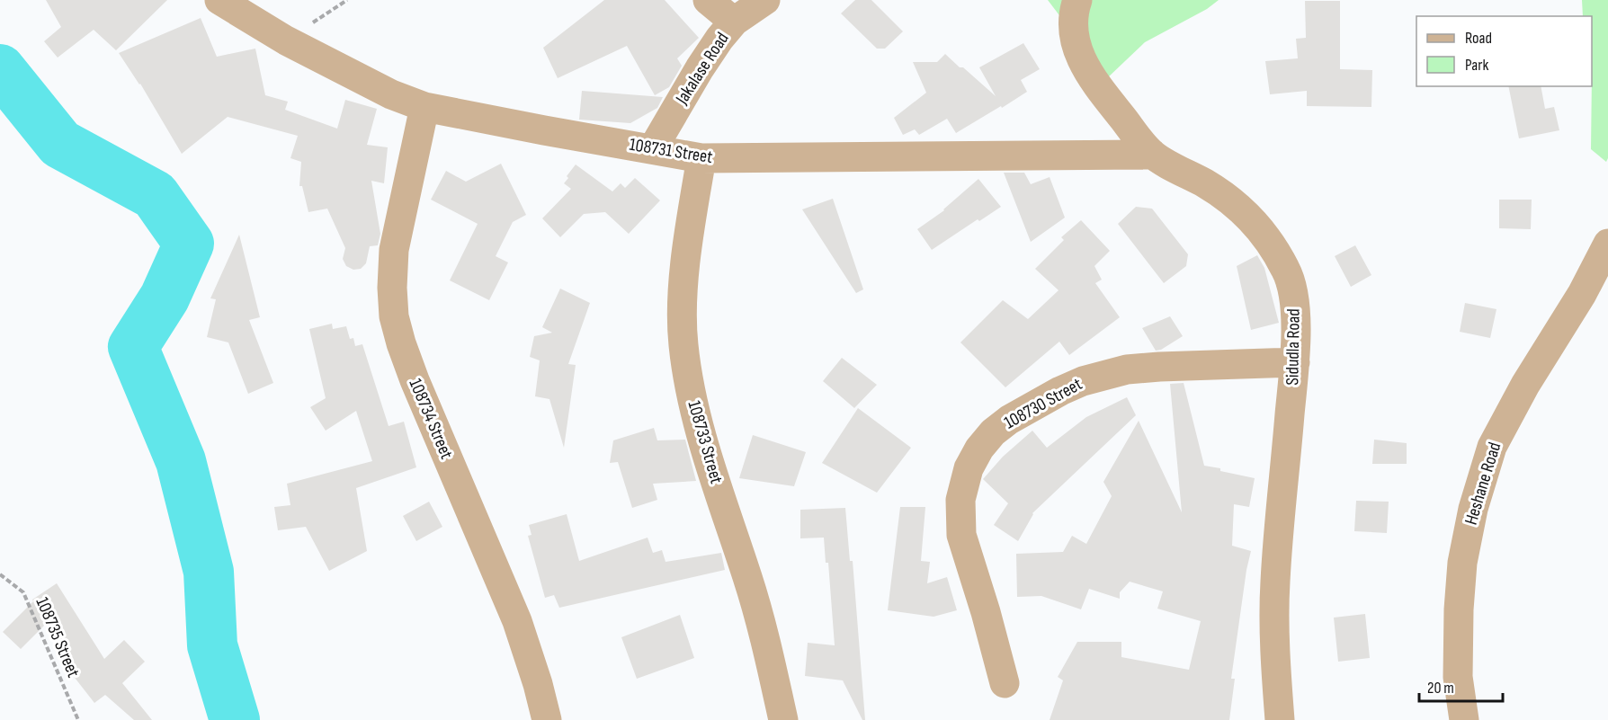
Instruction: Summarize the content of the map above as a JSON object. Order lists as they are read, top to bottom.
{
  "streets": {
    "street": [
      "Jakalase Road",
      "108731 Street",
      "Sidudla Road",
      "108730 Street",
      "108734 Street",
      "108733 Street",
      "Heshane Road"
    ],
    "path": ["108735 Street"]
  },
  "crossings": [
    ["Jakalase Road", "108731 Street"],
    ["108731 Street", "Sidudla Road"],
    ["108731 Street", "108734 Street"],
    ["108731 Street", "108733 Street"],
    ["Sidudla Road", "108730 Street"]
  ],
  "legend": ["Road", "Park"],
  "scale_bar": "20 m"
}
